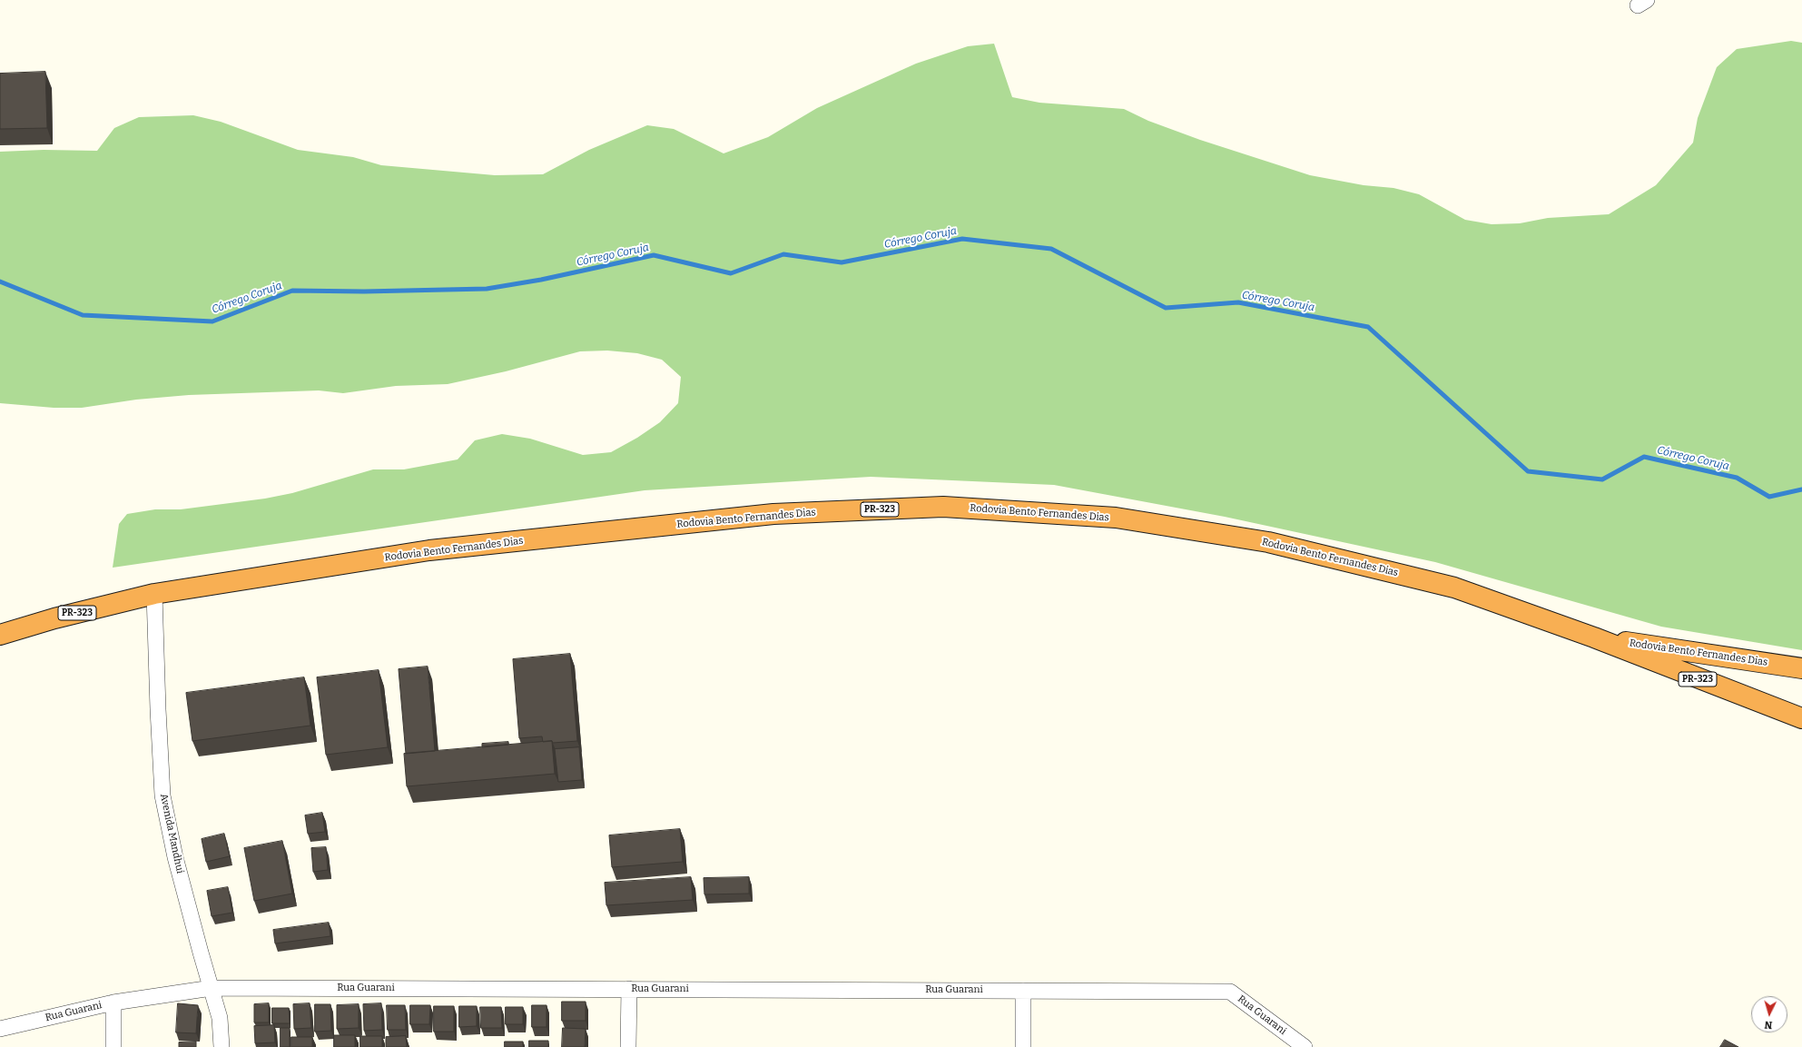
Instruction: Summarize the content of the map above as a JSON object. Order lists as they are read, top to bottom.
{
  "streets": {
    "highway": ["PR-323", "Rodovia Bento Fernandes Dias"],
    "street": ["Avenida Mandhui", "Rua Guarani"]
  },
  "crossings": [
    ["Rodovia Bento Fernandes Dias", "Avenida Mandhui"],
    ["Avenida Mandhui", "Rua Guarani"]
  ],
  "water": ["Córrego Coruja"],
  "north": "bottom"
}
